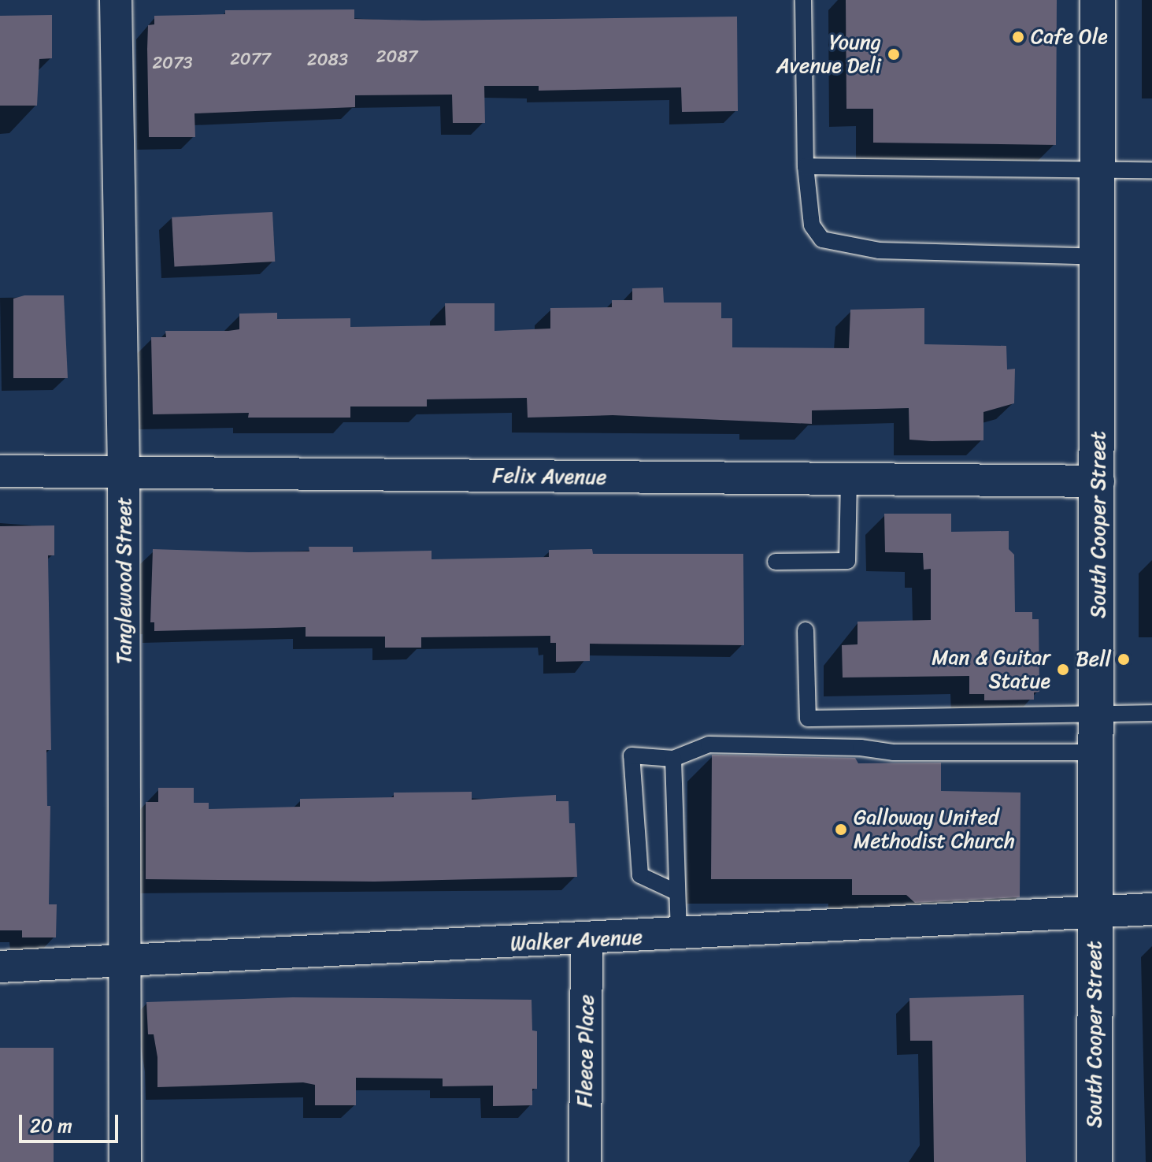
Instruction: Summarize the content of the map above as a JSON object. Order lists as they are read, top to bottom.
{
  "streets": {
    "main road": ["South Cooper Street"],
    "street": [
      "Felix Avenue",
      "Tanglewood Street",
      "Walker Avenue",
      "Fleece Place"
    ]
  },
  "crossings": [
    ["Felix Avenue", "South Cooper Street"],
    ["Felix Avenue", "Tanglewood Street"],
    ["South Cooper Street", "Walker Avenue"],
    ["Tanglewood Street", "Walker Avenue"],
    ["Walker Avenue", "Fleece Place"]
  ],
  "places": [
    "Cafe Ole",
    "Young Avenue Deli",
    "Bell",
    "Man & Guitar Statue",
    "Galloway United Methodist Church"
  ],
  "house_numbers": [
    "2087",
    "2077",
    "2083",
    "2073"
  ],
  "scale_bar": "20 m"
}
